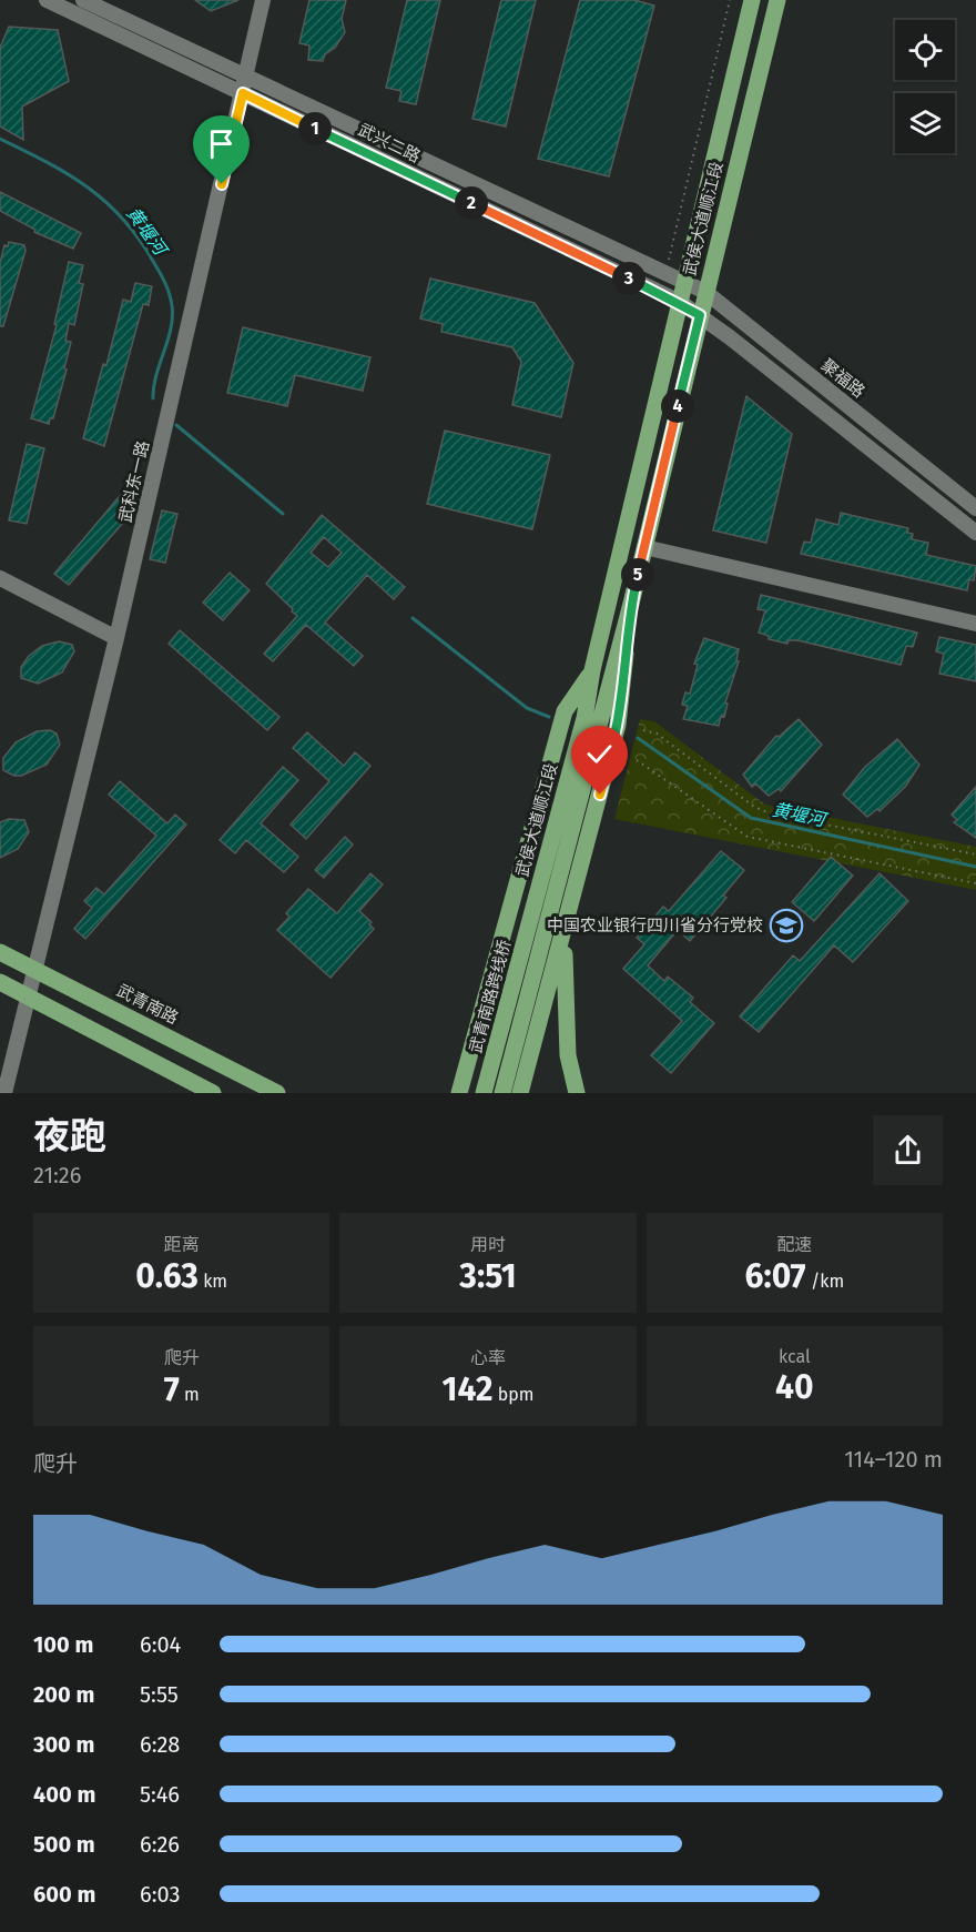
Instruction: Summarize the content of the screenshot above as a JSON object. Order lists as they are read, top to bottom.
{
  "streets": {
    "main road": ["武侯大道顺江段", "武青南路跨线桥", "武青南路"],
    "street": ["武兴二路", "聚福路", "武科东一路"]
  },
  "crossings": [
    ["武兴二路", "武侯大道顺江段"],
    ["武兴二路", "武科东一路"],
    ["武侯大道顺江段", "聚福路"],
    ["武侯大道顺江段", "武青南路跨线桥"],
    ["聚福路", "武科东一路"],
    ["武科东一路", "武青南路"]
  ],
  "water": ["黄堰河"],
  "places": {
    "school or university": ["中国农业银行四川省分行党校"]
  },
  "page": {
    "pins": [
      "1",
      "2",
      "3",
      "4",
      "5"
    ],
    "heading": ["夜跑", "21:26"],
    "stats": [
      ["距离", "0.63 km"],
      ["用时", "3:51"],
      ["配速", "6:07 /km"],
      ["爬升", "7 m"],
      ["心率", "142 bpm"],
      ["kcal", "40"]
    ],
    "chart": ["爬升", "114–120 m"],
    "list": [
      {
        "name": "100 m",
        "note": "6:04"
      },
      {
        "name": "200 m",
        "note": "5:55"
      },
      {
        "name": "300 m",
        "note": "6:28"
      },
      {
        "name": "400 m",
        "note": "5:46"
      },
      {
        "name": "500 m",
        "note": "6:26"
      },
      {
        "name": "600 m",
        "note": "6:03"
      }
    ]
  }
}
